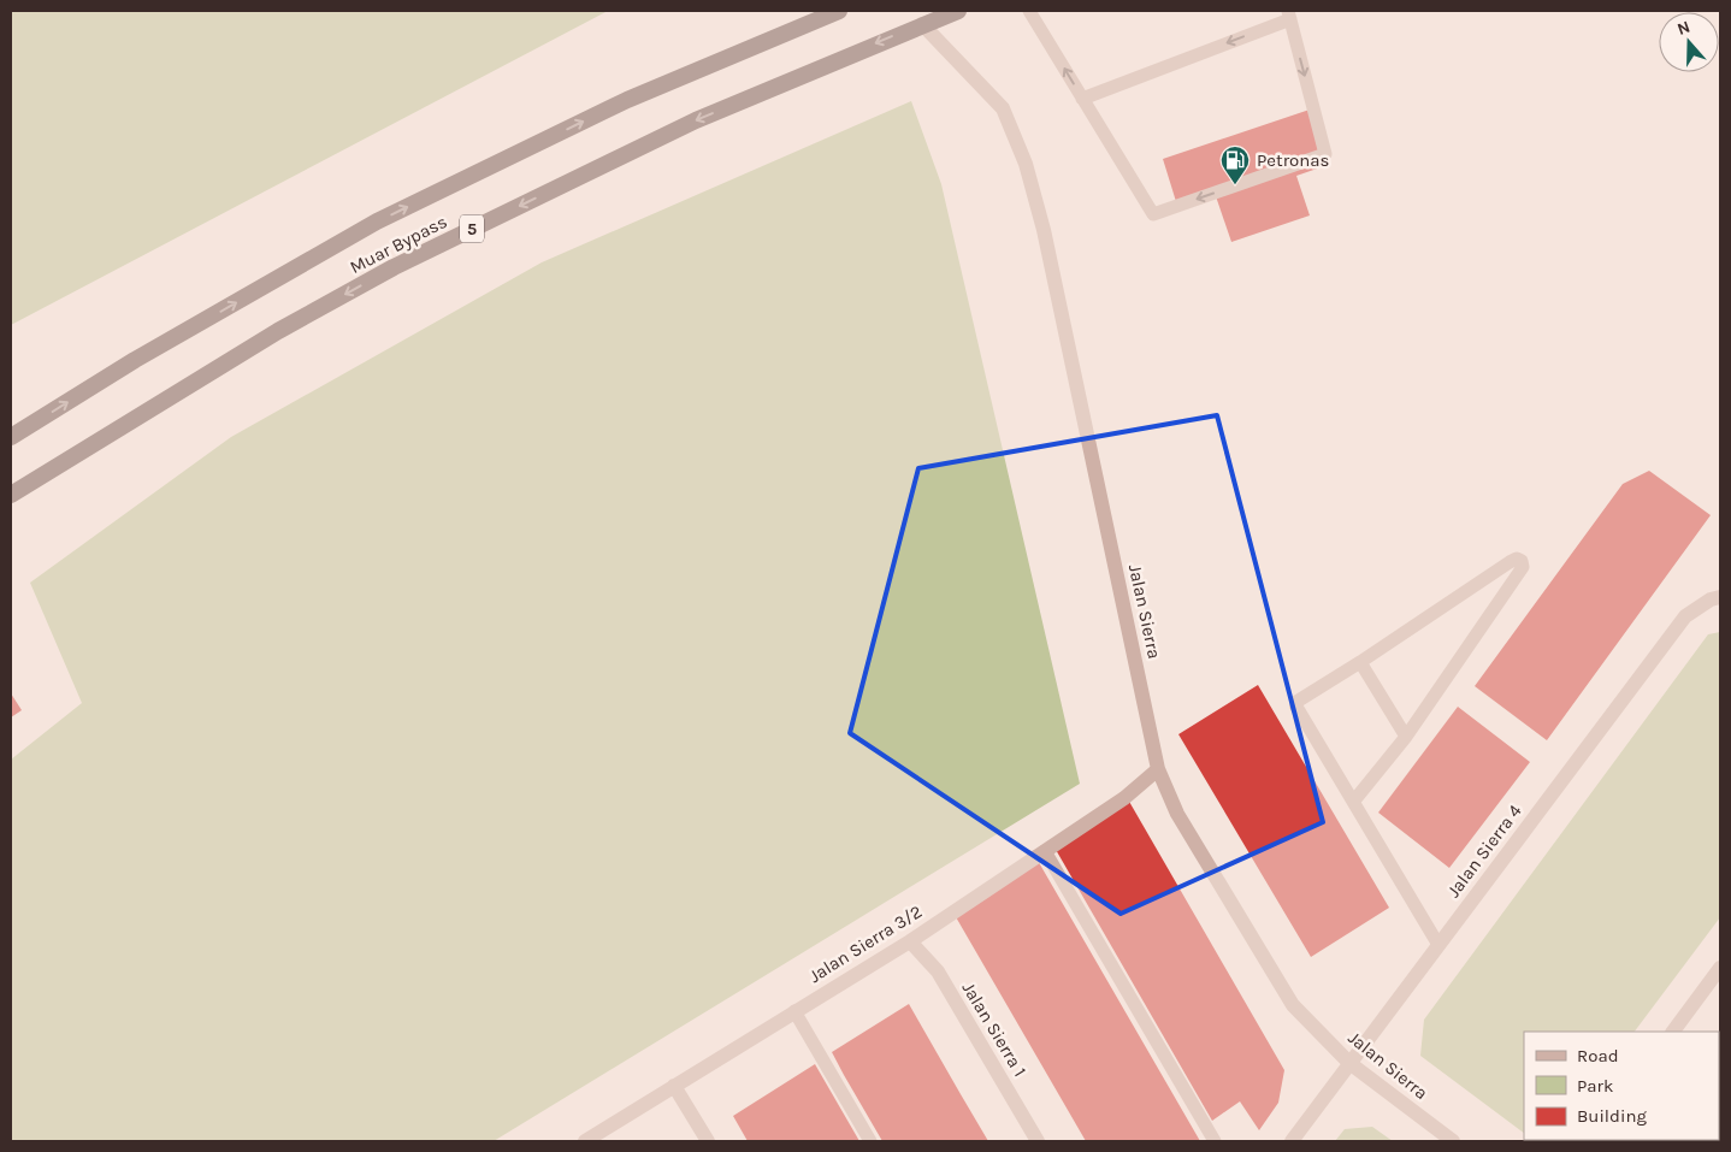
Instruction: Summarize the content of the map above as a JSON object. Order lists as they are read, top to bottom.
{
  "streets": {
    "highway": ["5", "Muar Bypass"],
    "street": [
      "Jalan Sierra",
      "Jalan Sierra 4",
      "Jalan Sierra 3/2",
      "Jalan Sierra 1"
    ]
  },
  "crossings": [
    ["Muar Bypass", "Jalan Sierra"],
    ["Jalan Sierra", "Jalan Sierra 4"],
    ["Jalan Sierra", "Jalan Sierra 3/2"],
    ["Jalan Sierra 3/2", "Jalan Sierra 1"]
  ],
  "places": {
    "fuel station": ["Petronas"]
  },
  "legend": ["Road", "Park", "Building"],
  "north": "top"
}
